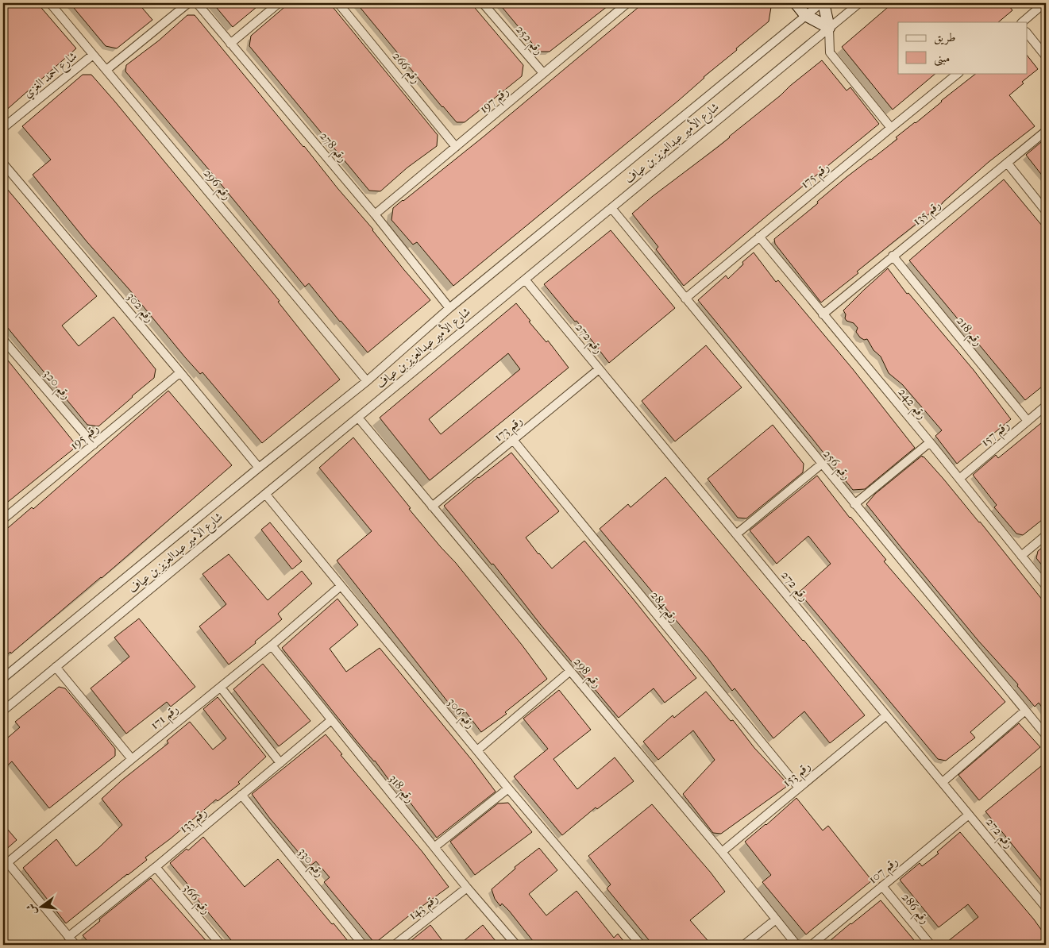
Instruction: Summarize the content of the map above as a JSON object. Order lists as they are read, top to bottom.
{
  "streets": {
    "street": [
      "رقم 252",
      "رقم 266",
      "شارع احمد الغزي",
      "رقم 197",
      "شارع الأمير عبدالعزيز بن عياف",
      "رقم 278",
      "رقم 175",
      "رقم 296",
      "رقم 135",
      "رقم 302",
      "رقم 218",
      "رقم 272",
      "رقم 320",
      "رقم 242",
      "رقم 173",
      "رقم 157",
      "رقم 195",
      "رقم 256",
      "رقم 284",
      "رقم 298",
      "رقم 306",
      "رقم 171",
      "رقم 153",
      "رقم 318",
      "رقم 133",
      "رقم 330",
      "رقم 107",
      "رقم 366",
      "رقم 143",
      "رقم 286"
    ]
  },
  "crossings": [
    ["رقم 252", "رقم 197"],
    ["رقم 266", "رقم 197"],
    ["شارع احمد الغزي", "رقم 296"],
    ["رقم 197", "رقم 278"],
    ["شارع الأمير عبدالعزيز بن عياف", "رقم 278"],
    ["شارع الأمير عبدالعزيز بن عياف", "رقم 296"],
    ["شارع الأمير عبدالعزيز بن عياف", "رقم 302"],
    ["شارع الأمير عبدالعزيز بن عياف", "رقم 272"],
    ["شارع الأمير عبدالعزيز بن عياف", "رقم 256"],
    ["شارع الأمير عبدالعزيز بن عياف", "رقم 298"],
    ["شارع الأمير عبدالعزيز بن عياف", "رقم 306"],
    ["رقم 175", "رقم 242"],
    ["رقم 175", "رقم 256"],
    ["رقم 135", "رقم 218"],
    ["رقم 135", "رقم 242"],
    ["رقم 302", "رقم 195"],
    ["رقم 218", "رقم 157"],
    ["رقم 272", "رقم 173"],
    ["رقم 272", "رقم 153"],
    ["رقم 272", "رقم 107"],
    ["رقم 320", "رقم 195"],
    ["رقم 242", "رقم 157"],
    ["رقم 173", "رقم 284"],
    ["رقم 173", "رقم 298"],
    ["رقم 284", "رقم 153"],
    ["رقم 298", "رقم 153"],
    ["رقم 306", "رقم 171"],
    ["رقم 171", "رقم 318"],
    ["رقم 318", "رقم 133"],
    ["رقم 318", "رقم 143"],
    ["رقم 133", "رقم 330"],
    ["رقم 133", "رقم 366"],
    ["رقم 107", "رقم 286"]
  ],
  "legend": ["طريق", "مبنى"],
  "north": "left"
}
